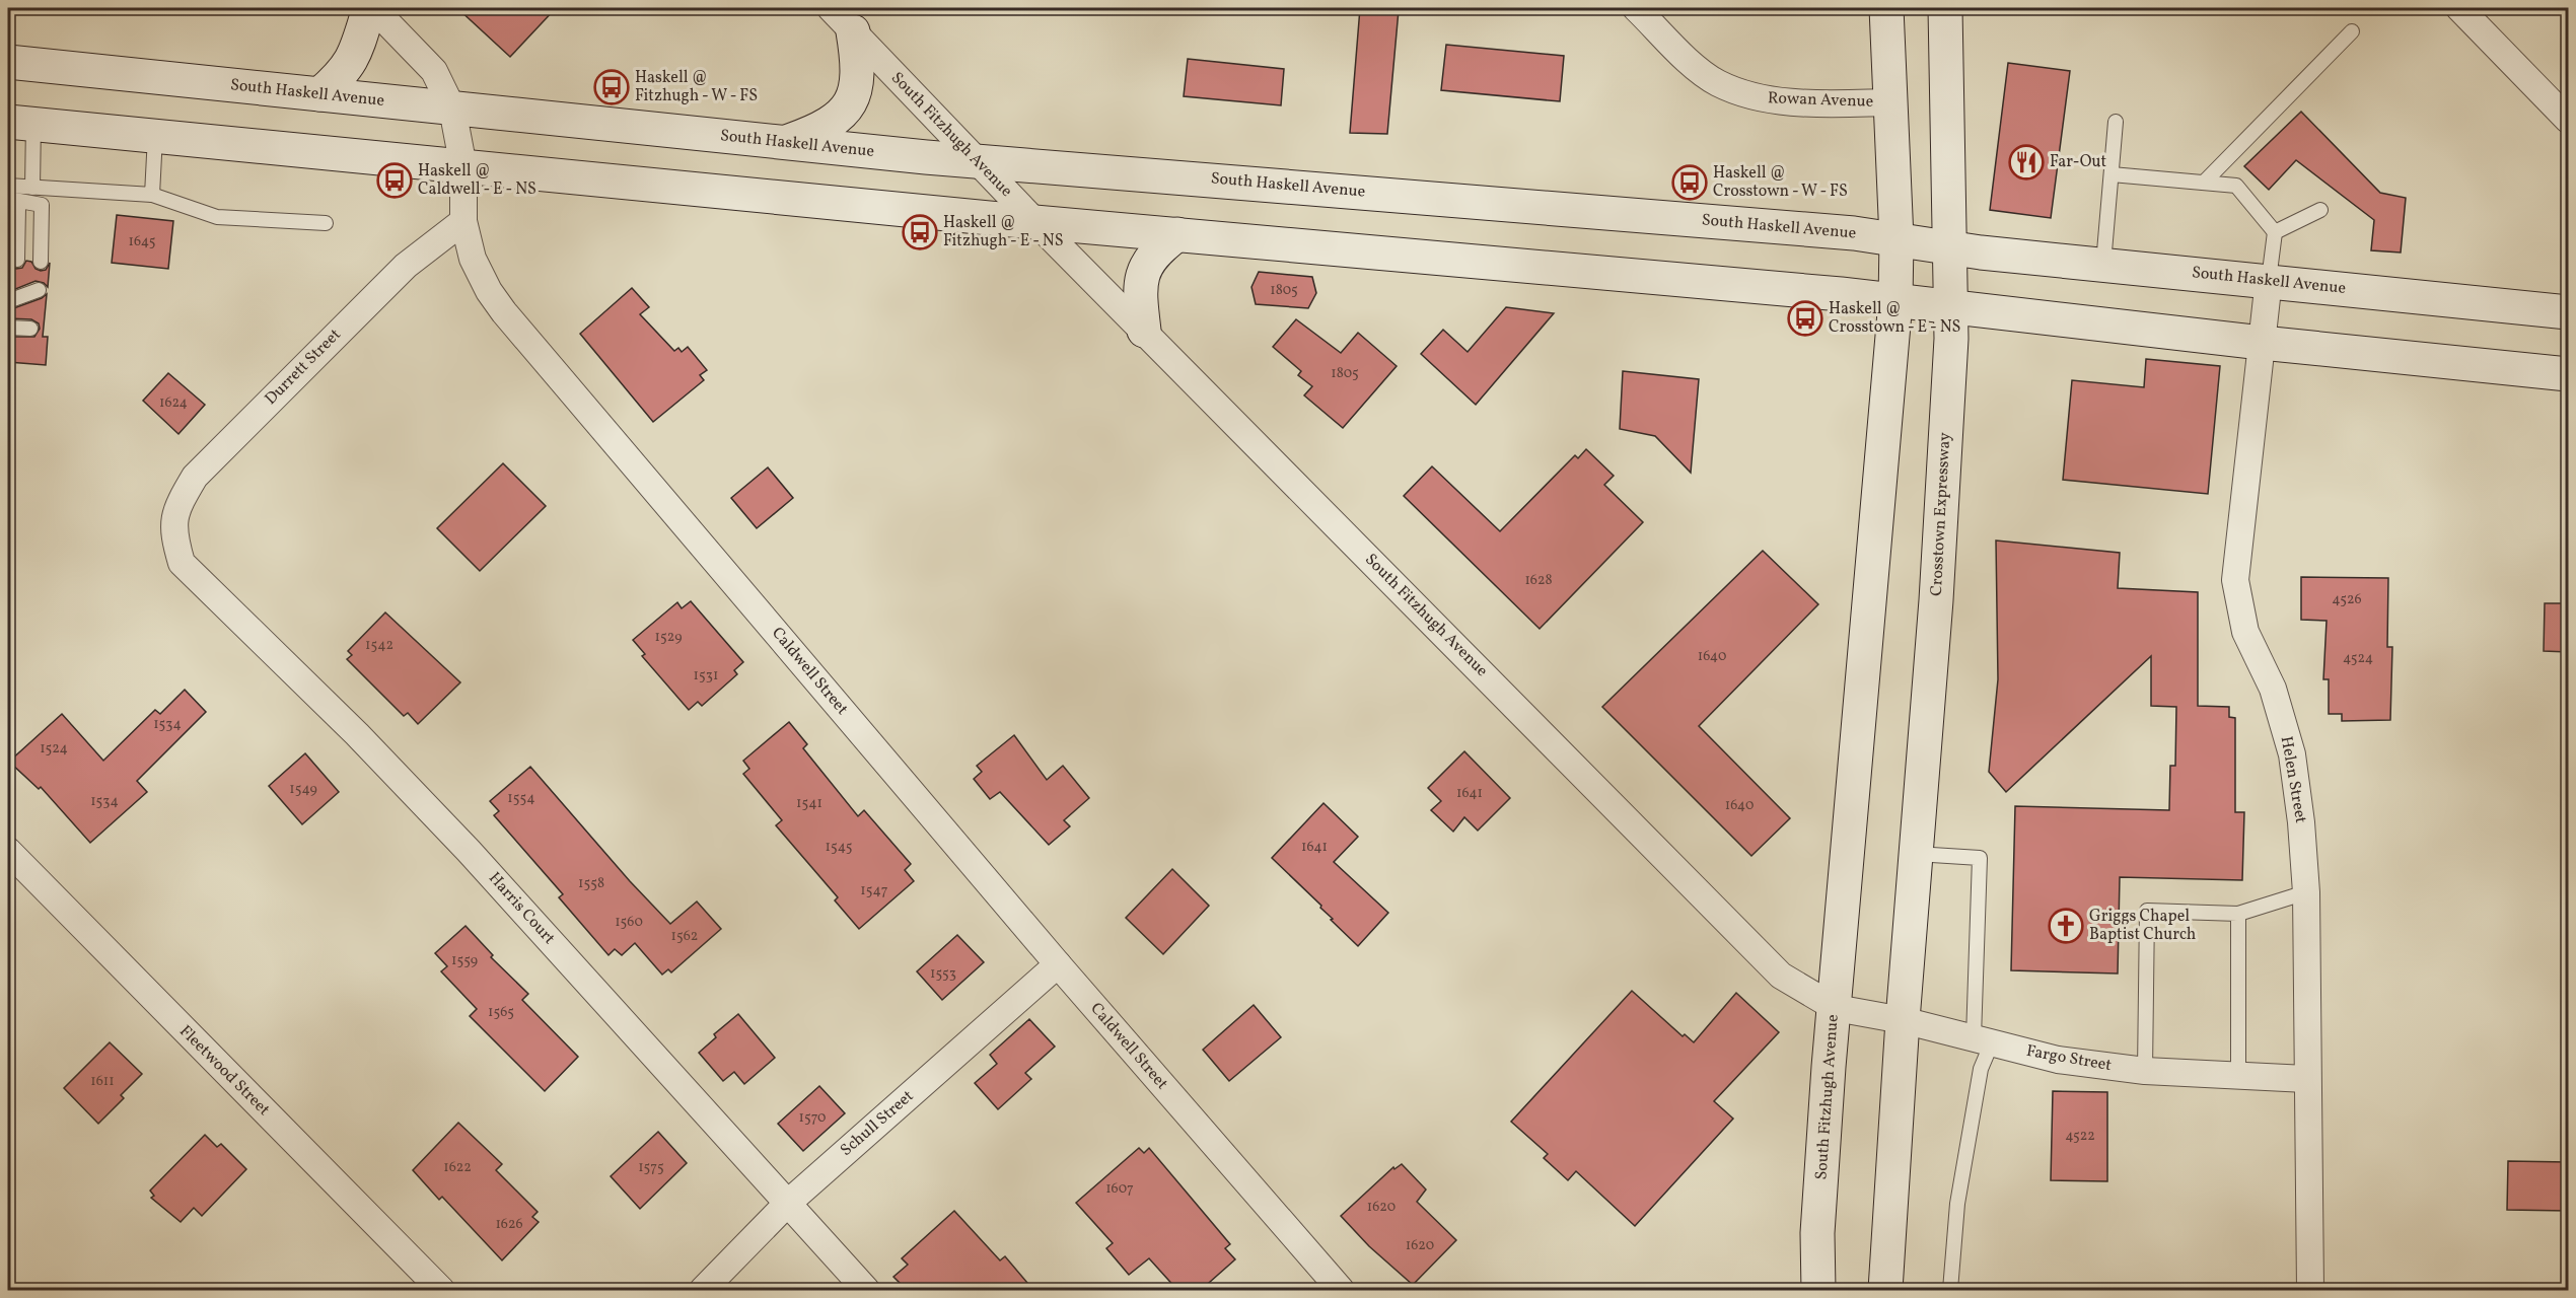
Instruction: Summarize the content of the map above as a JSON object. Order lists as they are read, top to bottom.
{
  "streets": {
    "main road": ["South Haskell Avenue", "South Fitzhugh Avenue", "Crosstown Expressway"],
    "street": [
      "Rowan Avenue",
      "Durrett Street",
      "Caldwell Street",
      "Helen Street",
      "Harris Court",
      "Fargo Street",
      "Fleetwood Street",
      "Schull Street"
    ]
  },
  "crossings": [
    ["South Haskell Avenue", "South Fitzhugh Avenue"],
    ["South Haskell Avenue", "Crosstown Expressway"],
    ["South Haskell Avenue", "Caldwell Street"],
    ["South Haskell Avenue", "Helen Street"],
    ["South Fitzhugh Avenue", "Fargo Street"],
    ["Durrett Street", "Caldwell Street"],
    ["Durrett Street", "Harris Court"],
    ["Crosstown Expressway", "Fargo Street"],
    ["Caldwell Street", "Schull Street"],
    ["Helen Street", "Fargo Street"],
    ["Harris Court", "Schull Street"]
  ],
  "places": {
    "bus stop": [
      "Haskell @ Fitzhugh - W - FS",
      "Haskell @ Caldwell - E - NS",
      "Haskell @ Crosstown - W - FS",
      "Haskell @ Fitzhugh - E - NS",
      "Haskell @ Crosstown - E - NS"
    ],
    "restaurant": ["Far-Out"],
    "church": ["Griggs Chapel Baptist Church"]
  },
  "house_numbers": [
    "1645",
    "1805",
    "1805",
    "1624",
    "1628",
    "4526",
    "1529",
    "1542",
    "1640",
    "4524",
    "1531",
    "1534",
    "1524",
    "1549",
    "1641",
    "1554",
    "1534",
    "1541",
    "1640",
    "1545",
    "1641",
    "1558",
    "1547",
    "1560",
    "1562",
    "1559",
    "1553",
    "1565",
    "1611",
    "1570",
    "4522",
    "1622",
    "1575",
    "1607",
    "1620",
    "1626",
    "1620"
  ]
}
